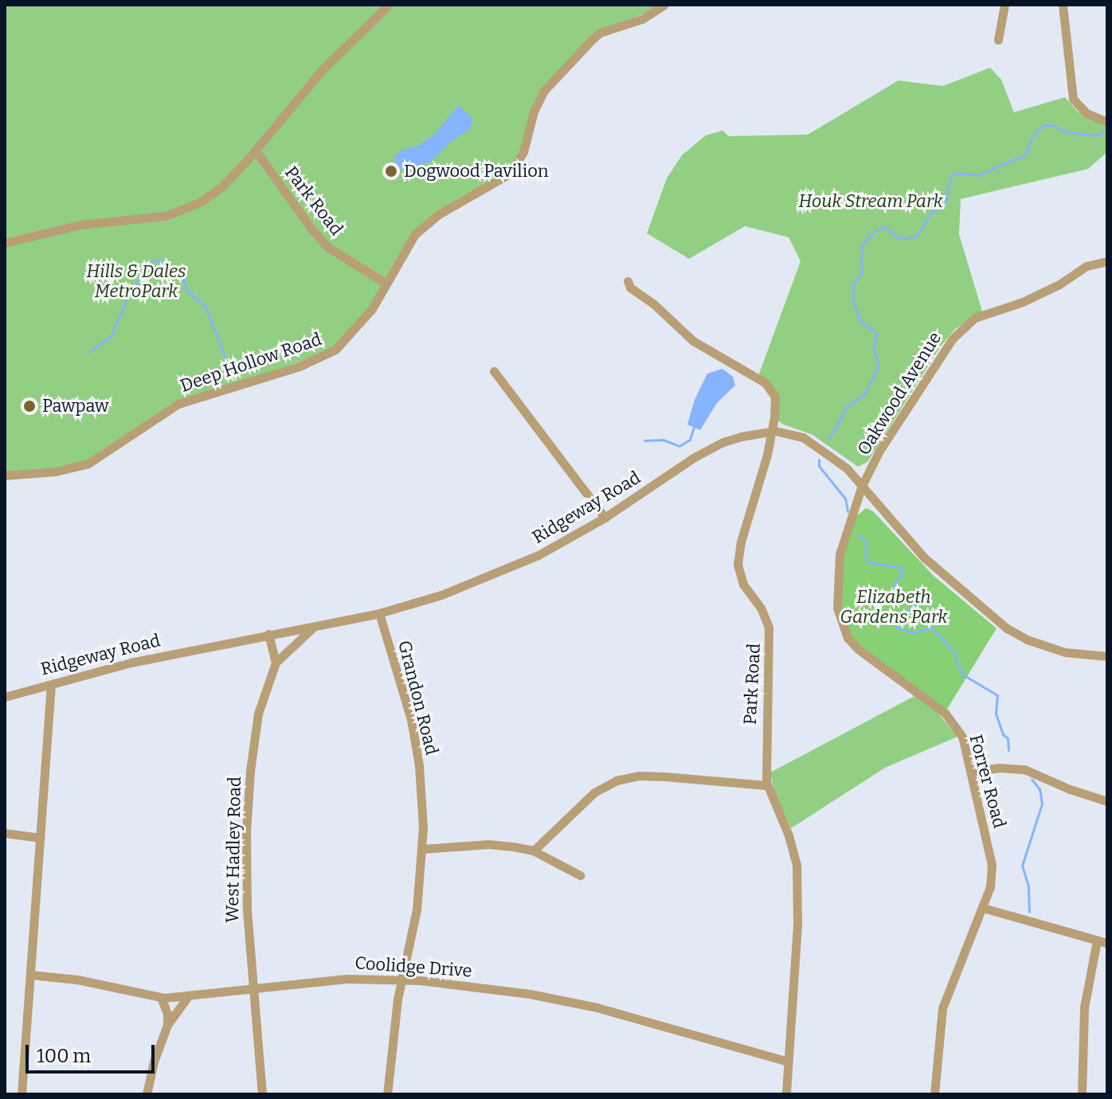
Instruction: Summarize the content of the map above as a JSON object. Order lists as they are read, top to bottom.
{
  "streets": {
    "street": [
      "Park Road",
      "Deep Hollow Road",
      "Oakwood Avenue",
      "Ridgeway Road",
      "Grandon Road",
      "Forrer Road",
      "West Hadley Road",
      "Coolidge Drive"
    ]
  },
  "crossings": [
    ["Park Road", "Deep Hollow Road"],
    ["Park Road", "Ridgeway Road"],
    ["Park Road", "Coolidge Drive"],
    ["Oakwood Avenue", "Ridgeway Road"],
    ["Oakwood Avenue", "Forrer Road"],
    ["Ridgeway Road", "Grandon Road"],
    ["Ridgeway Road", "Forrer Road"],
    ["Ridgeway Road", "West Hadley Road"],
    ["Grandon Road", "Coolidge Drive"],
    ["West Hadley Road", "Coolidge Drive"]
  ],
  "parks": ["Houk Stream Park", "Hills & Dales MetroPark", "Elizabeth Gardens Park"],
  "places": ["Dogwood Pavilion", "Pawpaw"],
  "scale_bar": "100 m"
}
